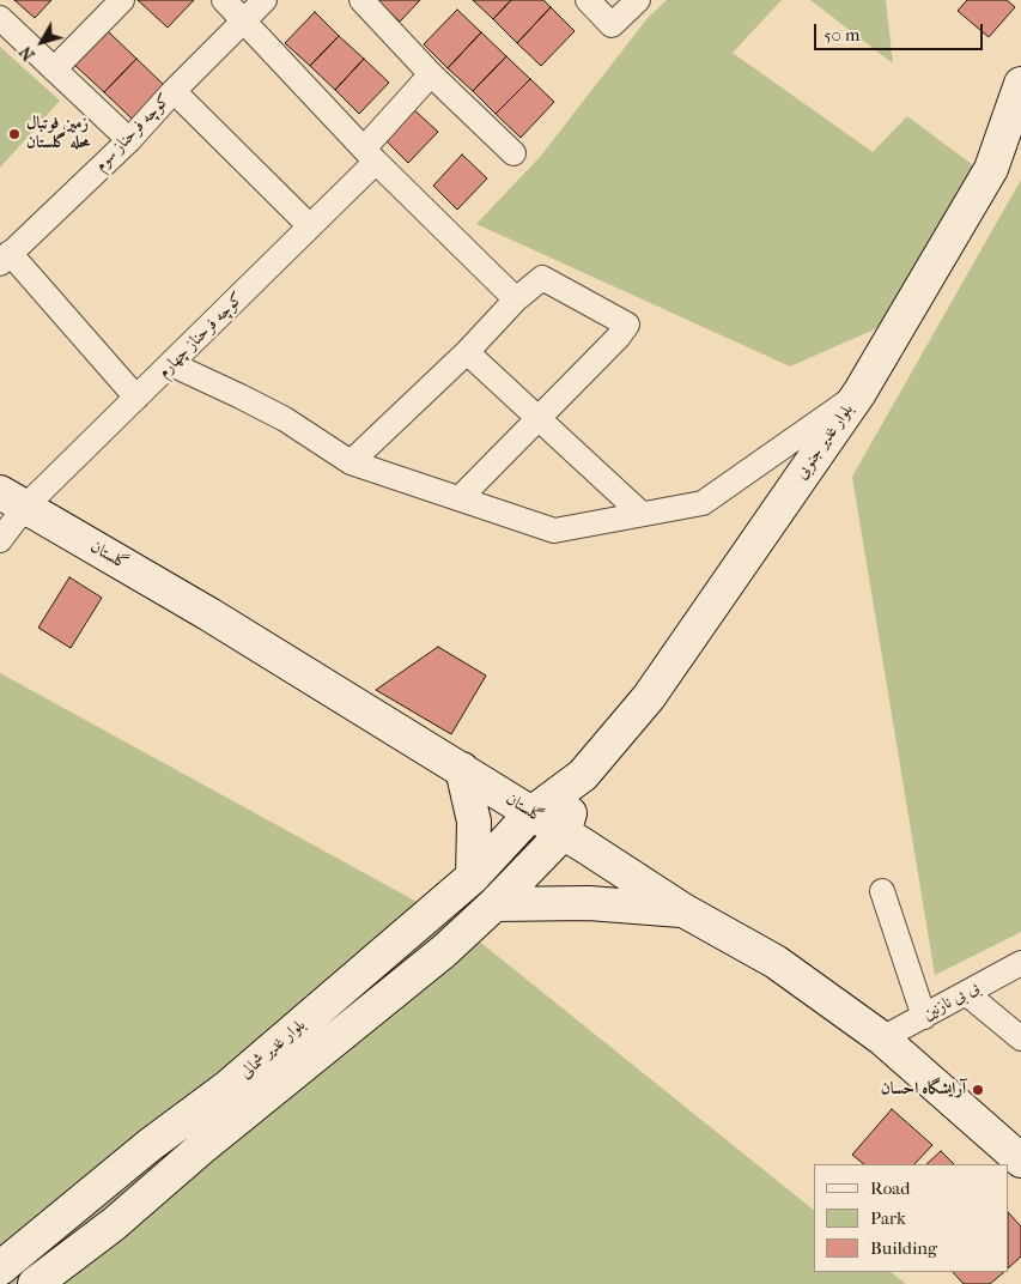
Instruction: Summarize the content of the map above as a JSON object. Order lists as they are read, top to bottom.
{
  "streets": {
    "main road": ["بلوار غدیر جنوبی", "گلستان", "بلوار غدیر شمالی"],
    "street": ["کوچه فرحناز سوم", "کوچه فرحناز چهارم", "بی بی نازنین"]
  },
  "crossings": [
    ["کوچه فرحناز چهارم", "گلستان"],
    ["بلوار غدیر جنوبی", "گلستان"],
    ["بلوار غدیر جنوبی", "بلوار غدیر شمالی"],
    ["گلستان", "بی بی نازنین"],
    ["گلستان", "بلوار غدیر شمالی"]
  ],
  "places": ["زمین فوتبال محله گلستان", "آرایشگاه احسان"],
  "legend": ["Road", "Park", "Building"],
  "scale_bar": "50 m",
  "north": "bottom left"
}
